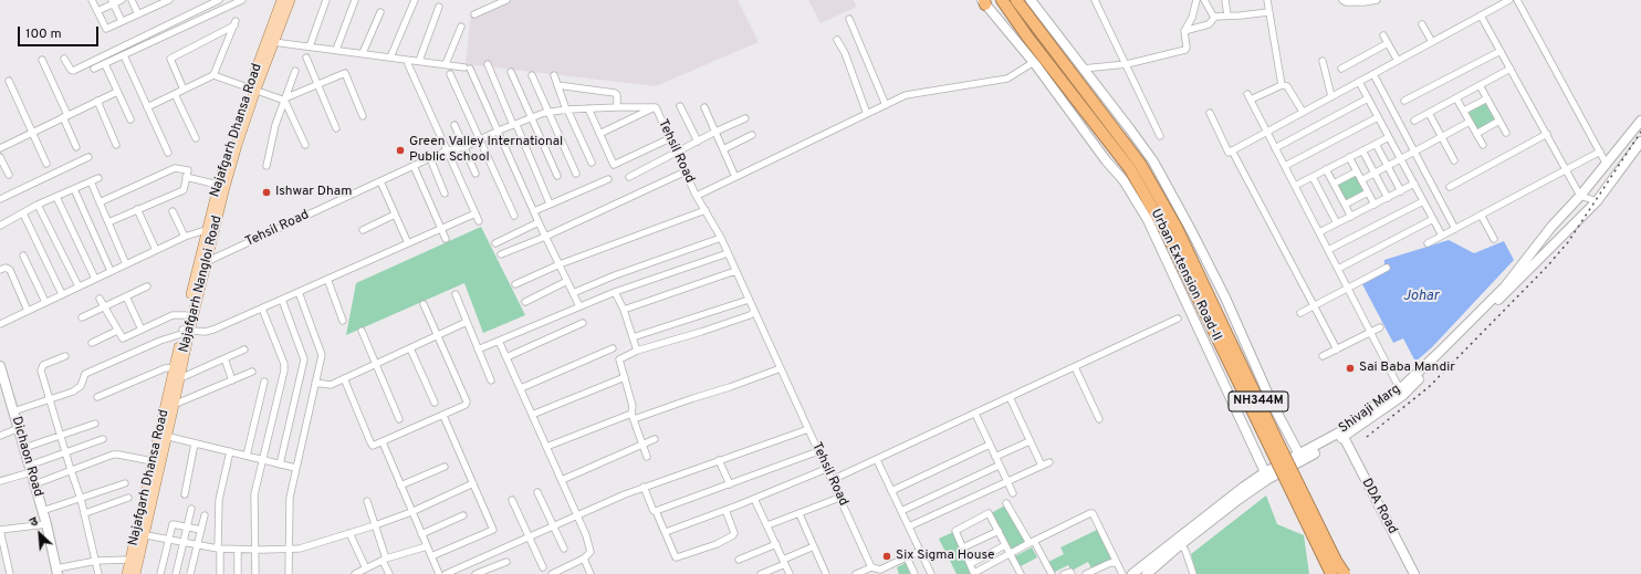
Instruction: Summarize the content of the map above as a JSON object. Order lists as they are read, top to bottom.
{
  "streets": {
    "highway": ["Urban Extension Road-II", "NH344M"],
    "main road": ["Najafgarh Dhansa Road", "Najafgarh Nangloi Road"],
    "street": [
      "Tehsil Road",
      "Shivaji Marg",
      "Dichaon Road",
      "DDA Road"
    ]
  },
  "crossings": [
    ["Najafgarh Dhansa Road", "Najafgarh Nangloi Road"],
    ["Tehsil Road", "Najafgarh Nangloi Road"],
    ["Shivaji Marg", "DDA Road"]
  ],
  "water": ["Johar"],
  "places": [
    "Green Valley International Public School",
    "Ishwar Dham",
    "Sai Baba Mandir",
    "Six Sigma House"
  ],
  "scale_bar": "100 m",
  "north": "top left"
}
